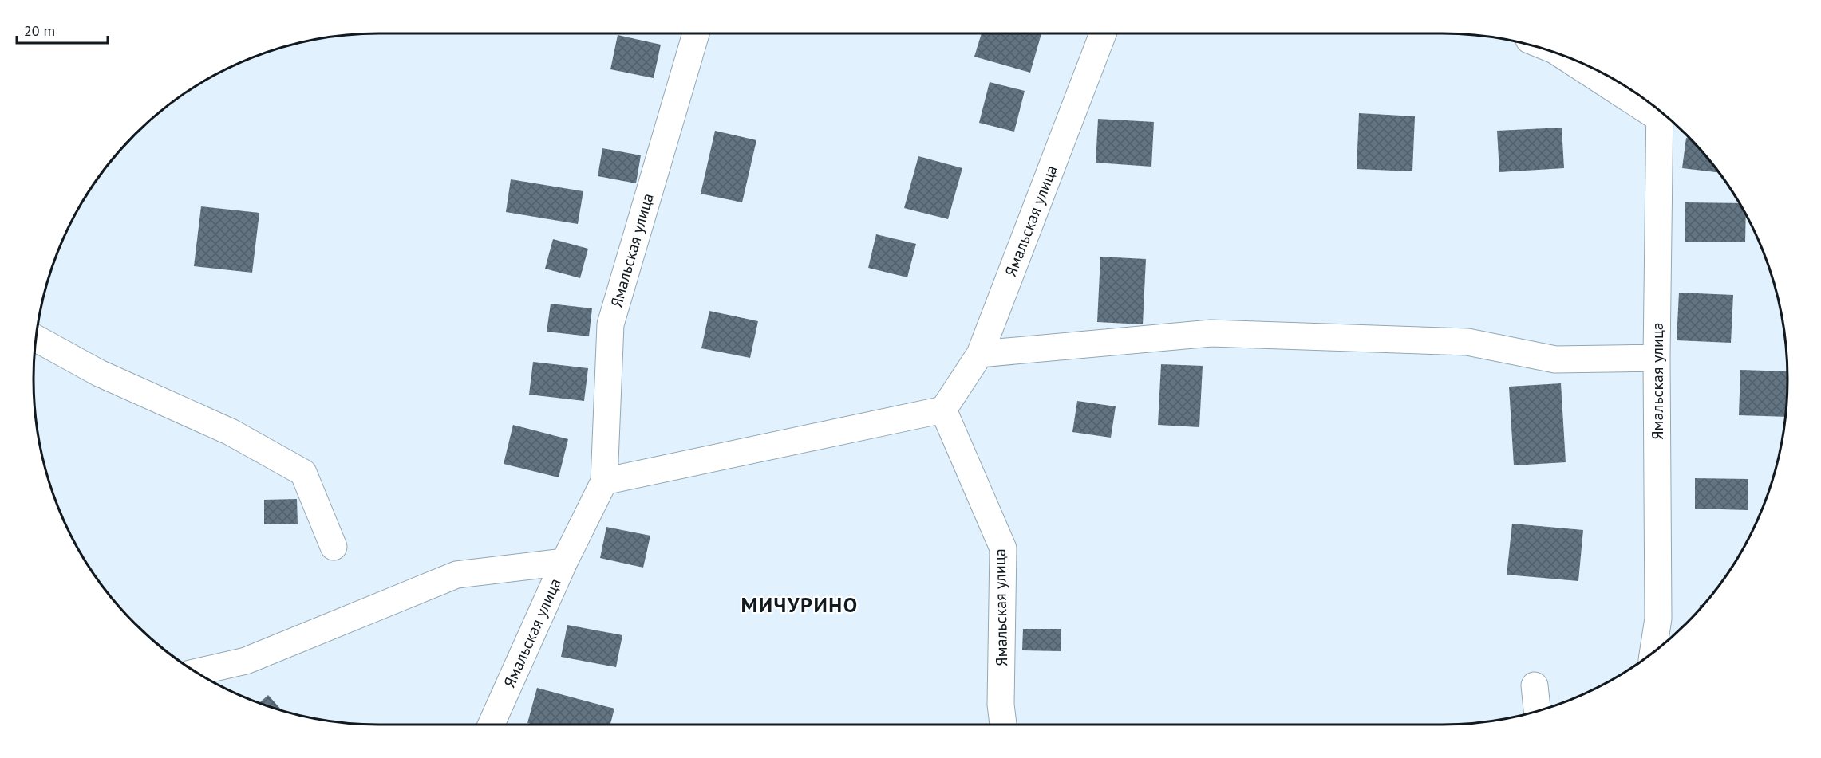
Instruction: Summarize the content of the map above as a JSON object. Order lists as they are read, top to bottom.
{
  "streets": {
    "street": ["Ямальская улица"]
  },
  "districts": ["МИЧУРИНО"],
  "scale_bar": "20 m"
}
